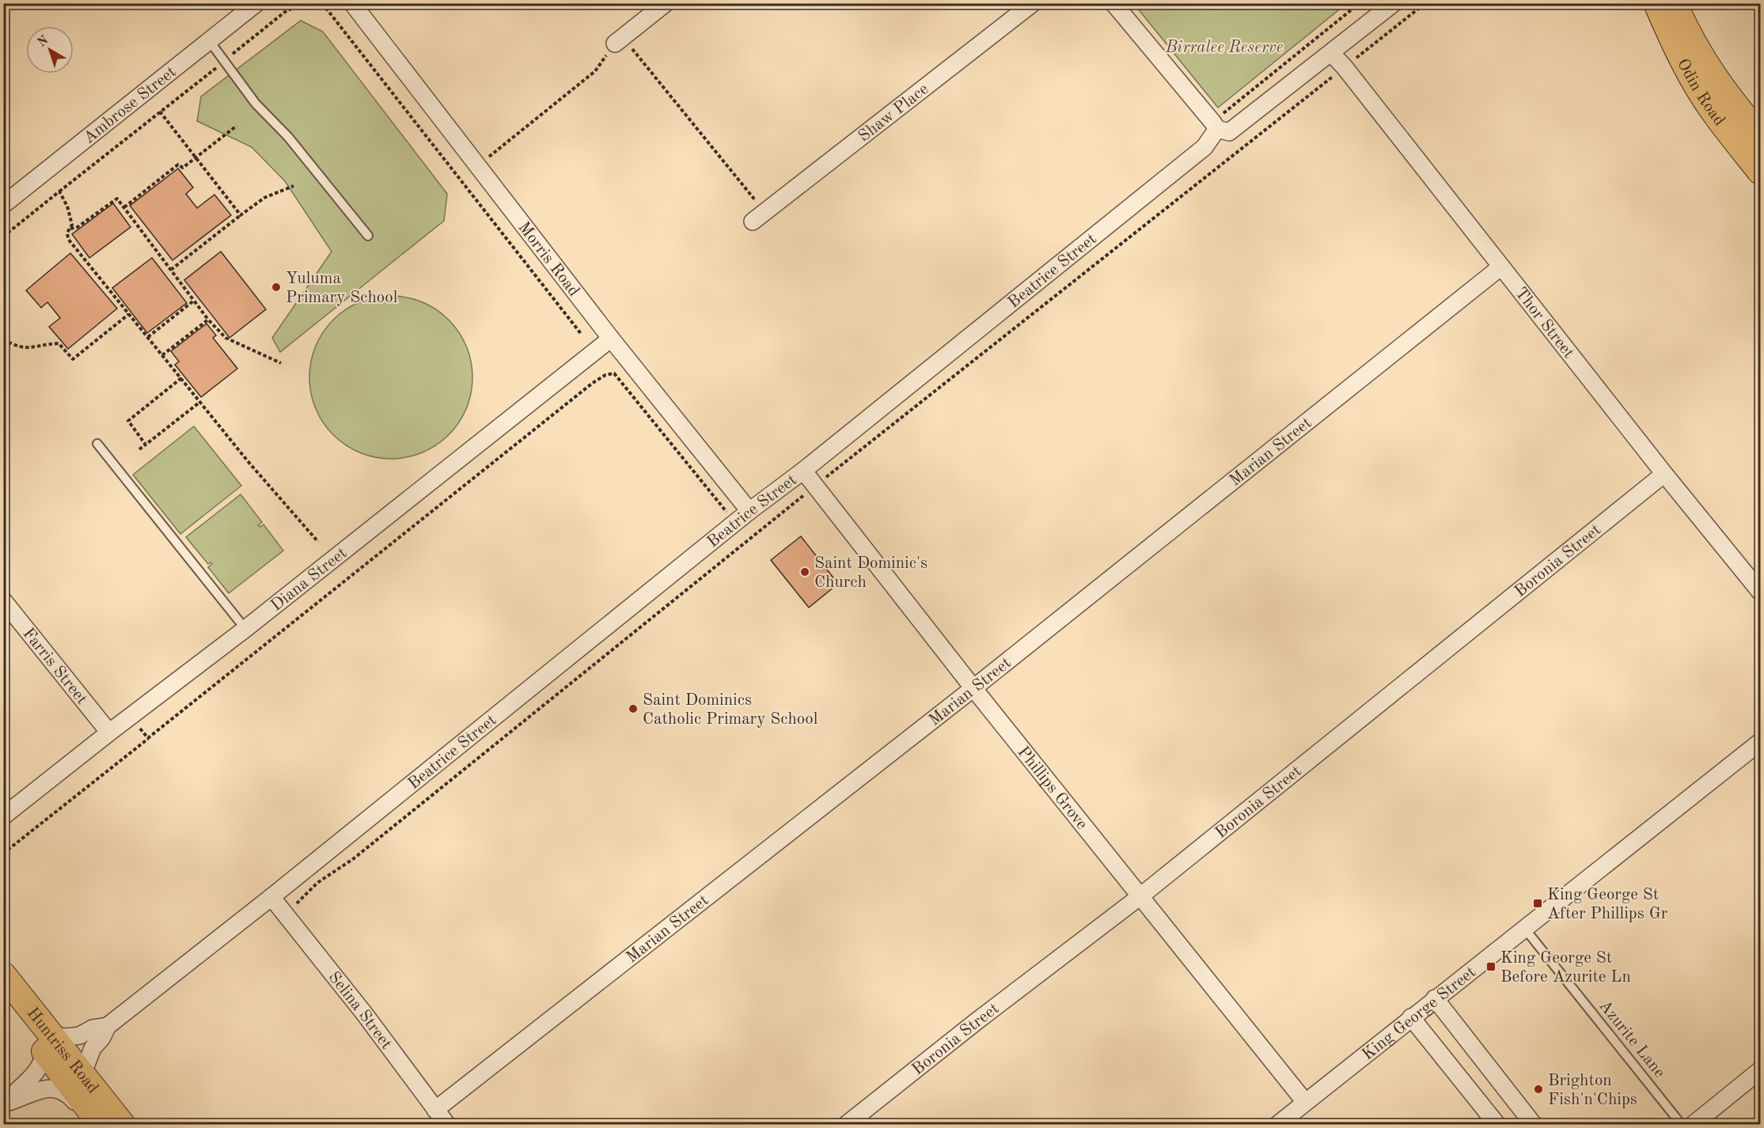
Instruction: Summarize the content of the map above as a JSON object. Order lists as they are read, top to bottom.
{
  "streets": {
    "main road": ["Odin Road", "Huntriss Road"],
    "street": [
      "Ambrose Street",
      "Shaw Place",
      "Morris Road",
      "Beatrice Street",
      "Thor Street",
      "Marian Street",
      "Boronia Street",
      "Diana Street",
      "Farris Street",
      "Phillips Grove",
      "Selina Street",
      "King George Street"
    ],
    "lane": ["Azurite Lane"]
  },
  "crossings": [
    ["Morris Road", "Beatrice Street"],
    ["Morris Road", "Diana Street"],
    ["Beatrice Street", "Phillips Grove"],
    ["Beatrice Street", "Selina Street"],
    ["Beatrice Street", "Huntriss Road"],
    ["Thor Street", "Marian Street"],
    ["Thor Street", "Boronia Street"],
    ["Marian Street", "Phillips Grove"],
    ["Marian Street", "Selina Street"],
    ["Boronia Street", "Phillips Grove"],
    ["Diana Street", "Farris Street"],
    ["Phillips Grove", "King George Street"],
    ["King George Street", "Azurite Lane"]
  ],
  "parks": ["Birralee Reserve"],
  "places": {
    "other": [
      "Yuluma Primary School",
      "Saint Dominic's Church",
      "Saint Dominics Catholic Primary School",
      "Brighton Fish'n'Chips"
    ],
    "transit": ["King George St After Phillips Gr", "King George St Before Azurite Ln"]
  },
  "north": "top left"
}
